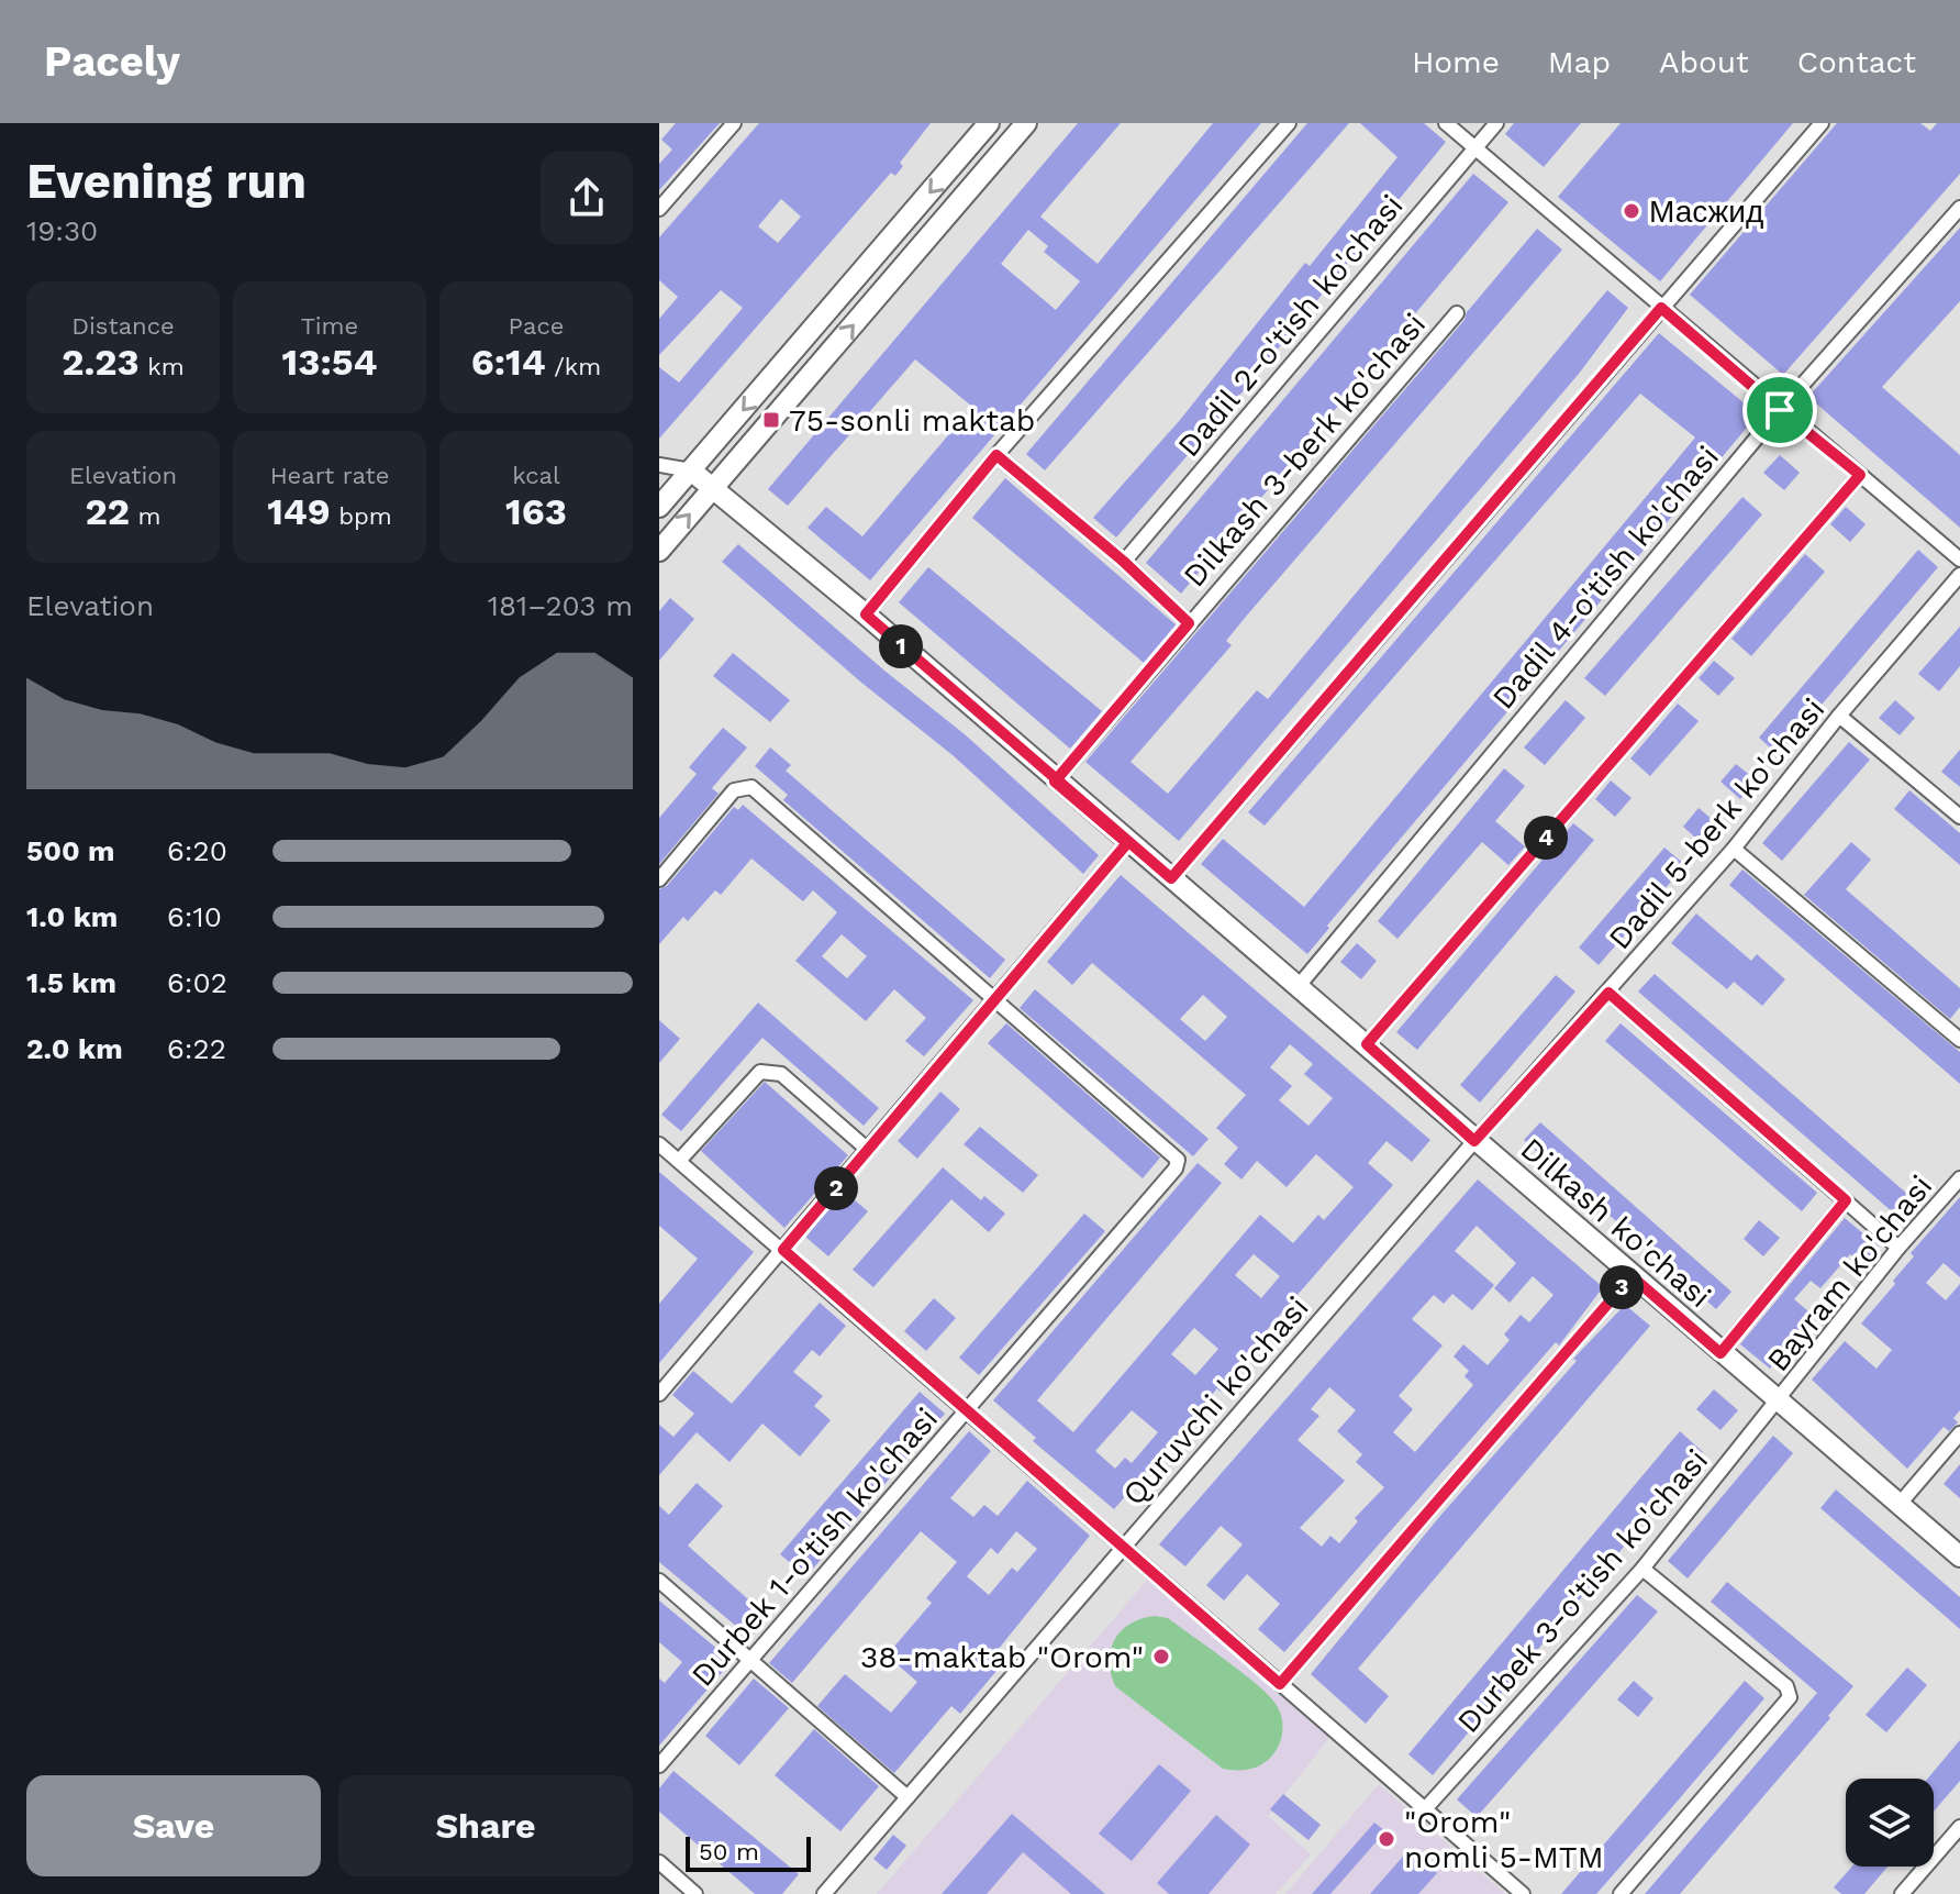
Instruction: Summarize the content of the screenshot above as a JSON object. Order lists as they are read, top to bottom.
{
  "streets": {
    "street": [
      "Dadil 2-o'tish ko'chasi",
      "Dilkash 3-berk ko'chasi",
      "Dadil 4-o'tish ko'chasi",
      "Dadil 5-berk ko'chasi",
      "Dilkash ko'chasi",
      "Bayram ko'chasi",
      "Quruvchi ko'chasi",
      "Durbek 1-o'tish ko'chasi",
      "Durbek 3-o'tish ko'chasi"
    ]
  },
  "crossings": [
    ["Dilkash 3-berk ko'chasi", "Dilkash ko'chasi"],
    ["Dadil 4-o'tish ko'chasi", "Dilkash ko'chasi"],
    ["Dadil 5-berk ko'chasi", "Dilkash ko'chasi"],
    ["Dadil 5-berk ko'chasi", "Quruvchi ko'chasi"],
    ["Dilkash ko'chasi", "Bayram ko'chasi"],
    ["Dilkash ko'chasi", "Quruvchi ko'chasi"],
    ["Dilkash ko'chasi", "Durbek 3-o'tish ko'chasi"],
    ["Bayram ko'chasi", "Durbek 3-o'tish ko'chasi"]
  ],
  "places": {
    "other": ["Масжид", "38-maktab \"Orom\"", "\"Orom\" nomli 5-MTM"],
    "transit": ["75-sonli maktab"]
  },
  "scale_bar": "50 m",
  "page": {
    "header": "Pacely",
    "nav": [
      "Home",
      "Map",
      "About",
      "Contact"
    ],
    "heading": ["Evening run", "19:30"],
    "stats": [
      ["Distance", "2.23 km"],
      ["Time", "13:54"],
      ["Pace", "6:14 /km"],
      ["Elevation", "22 m"],
      ["Heart rate", "149 bpm"],
      ["kcal", "163"]
    ],
    "chart": ["Elevation", "181–203 m"],
    "pins": [
      "1",
      "4",
      "2",
      "3"
    ],
    "list": [
      {
        "name": "500 m",
        "note": "6:20"
      },
      {
        "name": "1.0 km",
        "note": "6:10"
      },
      {
        "name": "1.5 km",
        "note": "6:02"
      },
      {
        "name": "2.0 km",
        "note": "6:22"
      }
    ],
    "buttons": ["Save", "Share"],
    "scale": "50 m"
  }
}
